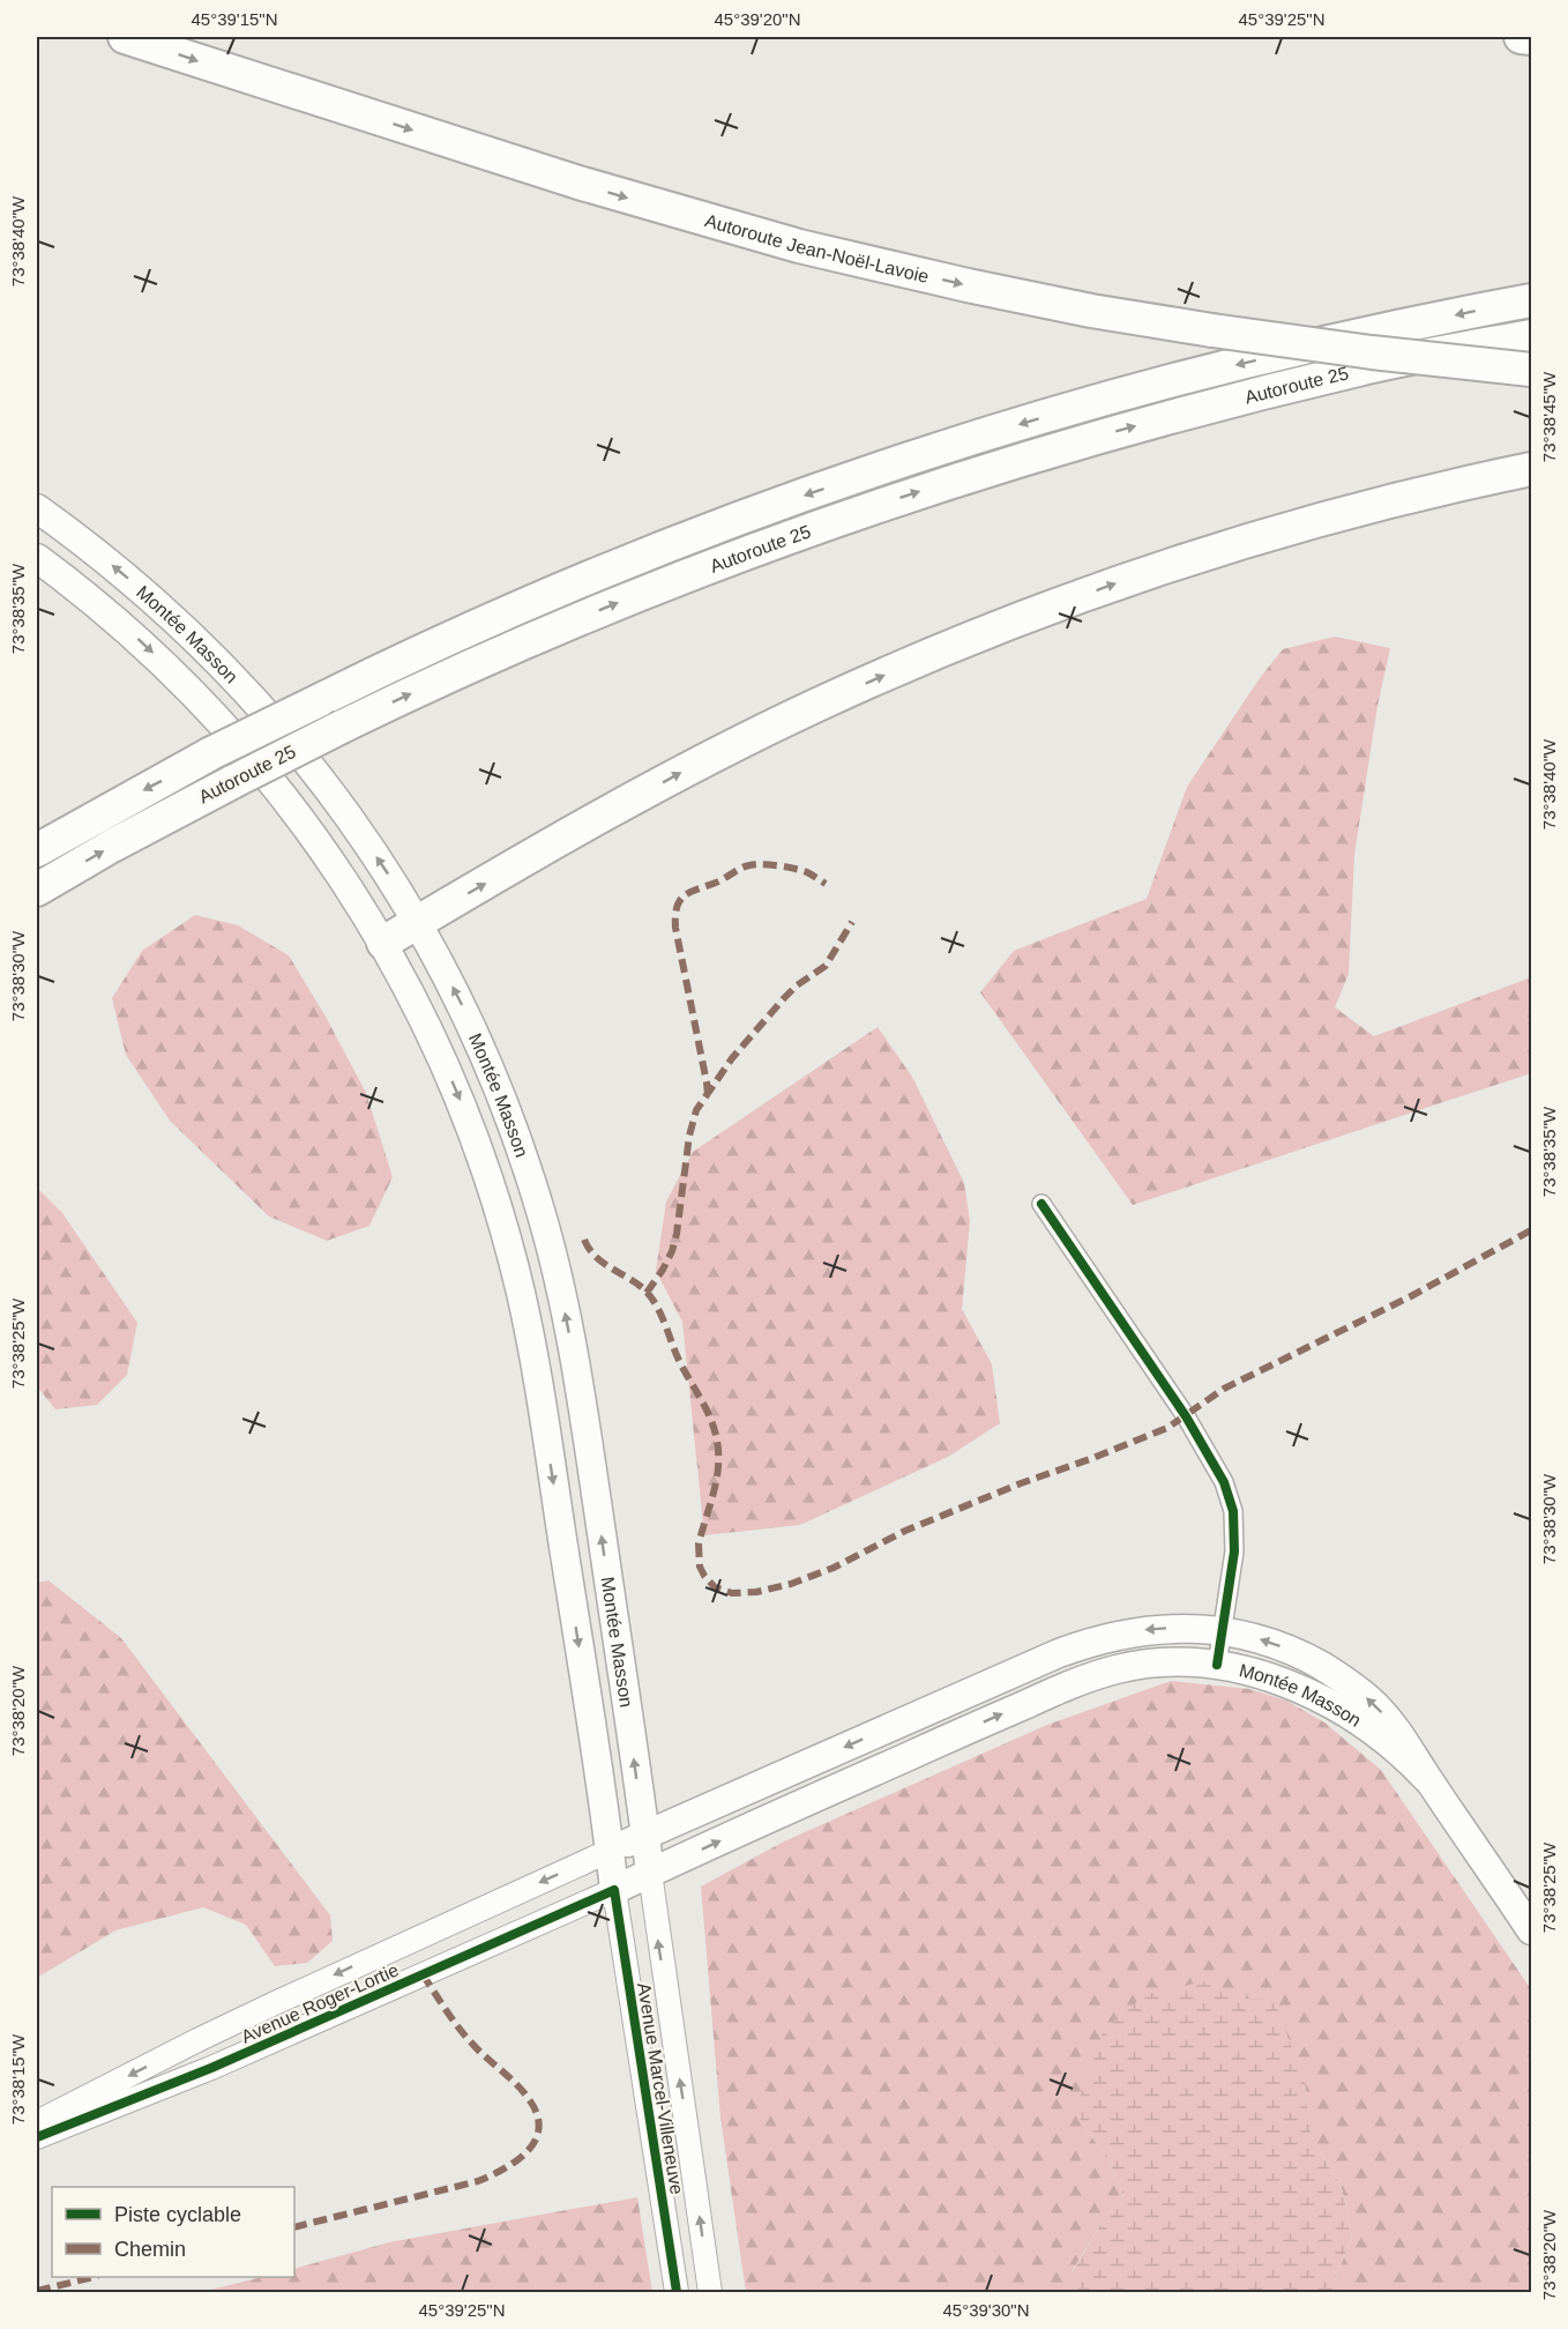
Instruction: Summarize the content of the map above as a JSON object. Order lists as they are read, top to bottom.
{
  "streets": {
    "highway": ["Autoroute Jean-Noël-Lavoie", "Autoroute 25"],
    "main road": ["Montée Masson", "Avenue Roger-Lortie"],
    "street": ["Avenue Marcel-Villeneuve"]
  },
  "crossings": [
    ["Montée Masson", "Avenue Roger-Lortie"],
    ["Montée Masson", "Avenue Marcel-Villeneuve"],
    ["Avenue Roger-Lortie", "Avenue Marcel-Villeneuve"]
  ],
  "one_way": ["Autoroute Jean-Noël-Lavoie", "Avenue Roger-Lortie"],
  "legend": ["Piste cyclable", "Chemin"],
  "coordinates": [
    "45°39'15\"N",
    "45°39'20\"N",
    "45°39'25\"N",
    "73°38'40\"W",
    "73°38'45\"W",
    "73°38'35\"W",
    "73°38'30\"W",
    "73°38'25\"W",
    "73°38'20\"W",
    "73°38'15\"W",
    "45°39'30\"N"
  ]
}
